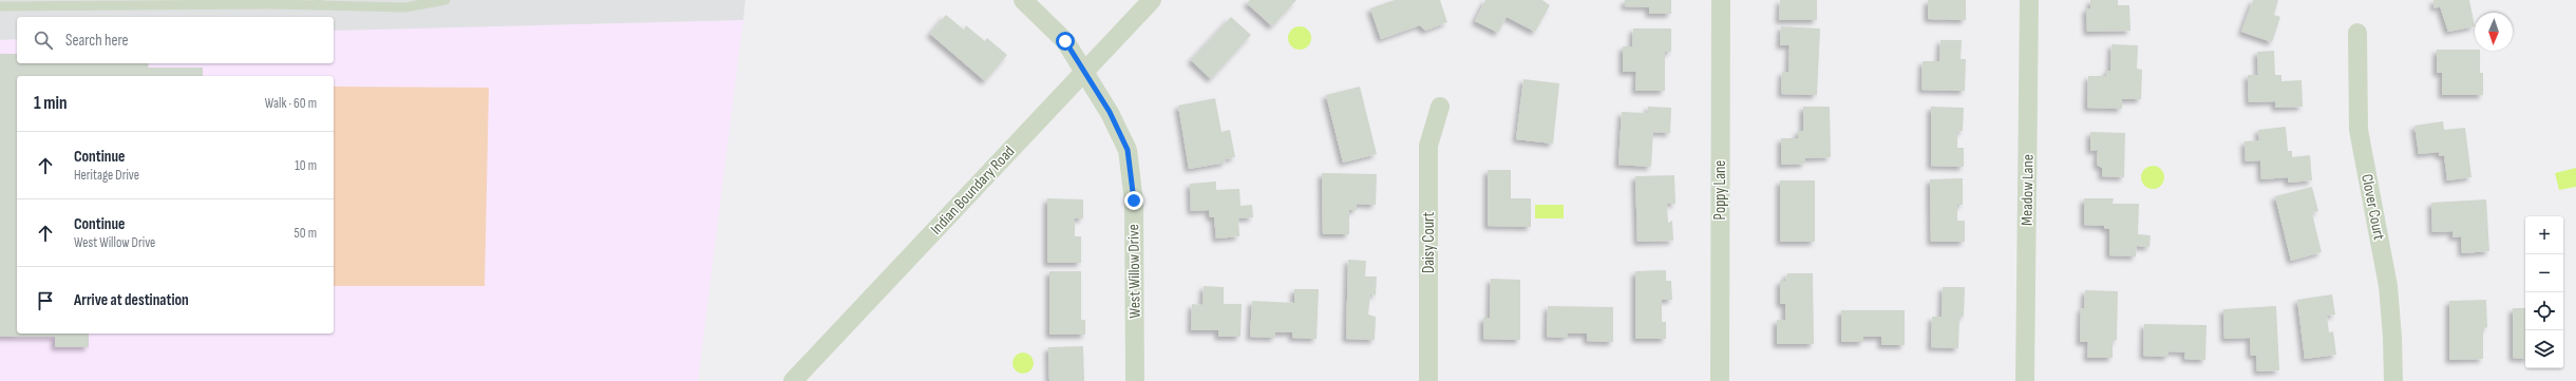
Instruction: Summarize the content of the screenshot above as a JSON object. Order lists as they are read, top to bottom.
{
  "streets": {
    "street": [
      "Indian Boundary Road",
      "Poppy Lane",
      "Meadow Lane",
      "Clover Court",
      "Daisy Court",
      "West Willow Drive"
    ]
  },
  "crossings": [
    ["Indian Boundary Road", "West Willow Drive"]
  ],
  "north": "bottom",
  "page": {
    "search": "Search here",
    "heading": ["1 min", "Walk · 60 m"],
    "list": [
      ["Continue", "Heritage Drive", "10 m"],
      ["Continue", "West Willow Drive", "50 m"],
      "Arrive at destination"
    ],
    "map_buttons": ["+", "−"]
  }
}
